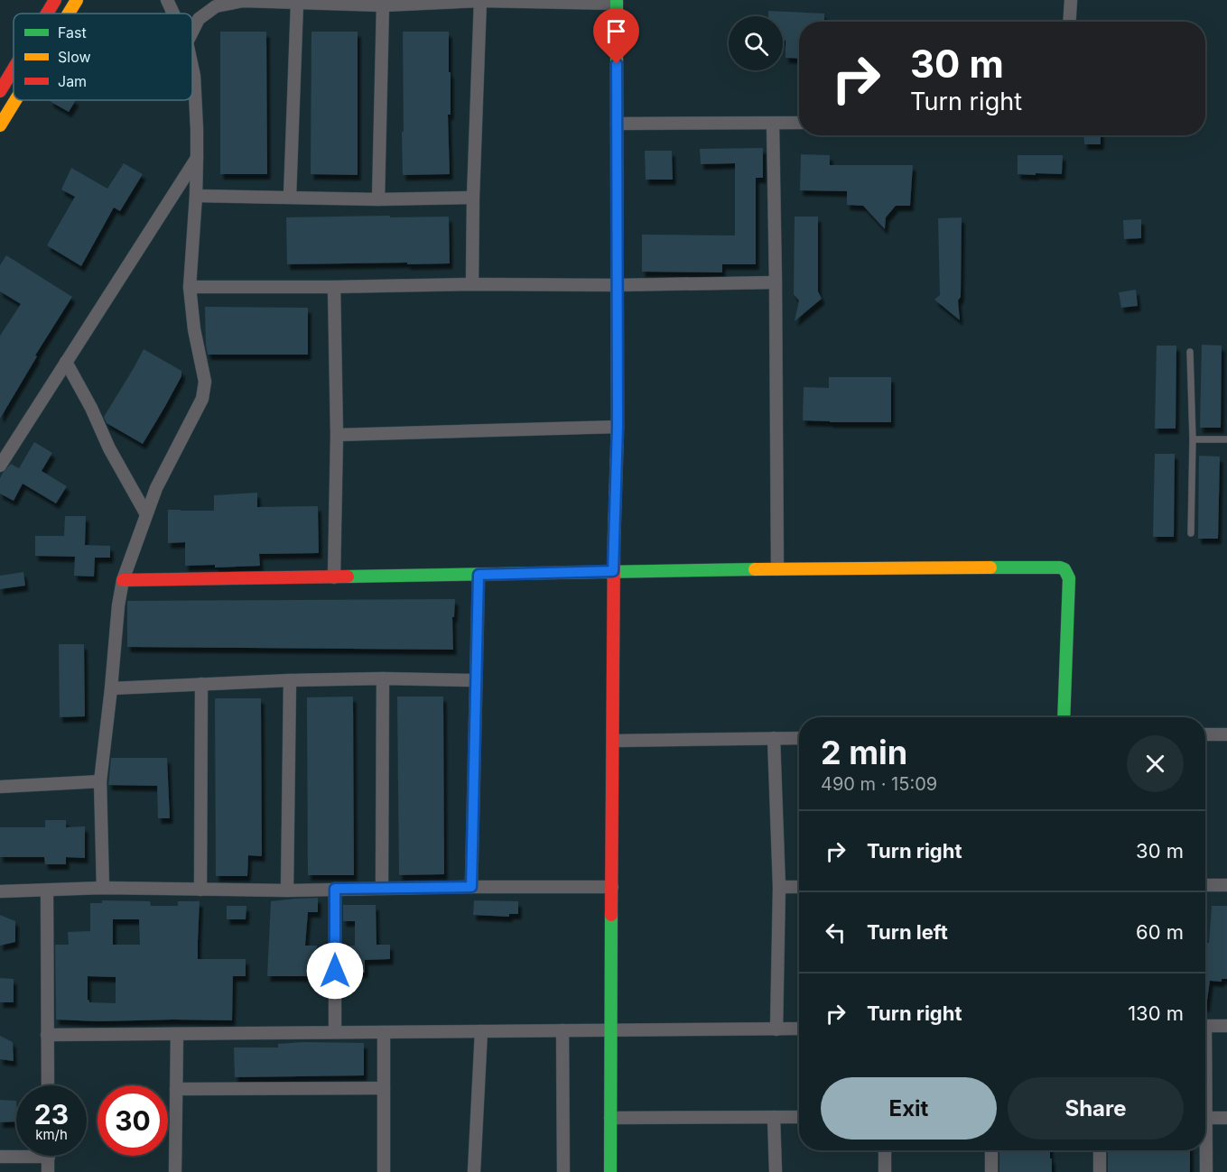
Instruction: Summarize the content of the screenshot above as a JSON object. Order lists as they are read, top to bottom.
{
  "legend": ["Fast", "Slow", "Jam"],
  "page": {
    "turn": ["30 m", "Turn right"],
    "heading": ["2 min", "490 m · 15:09"],
    "list": [
      {
        "name": "Turn right",
        "value": "30 m"
      },
      {
        "name": "Turn left",
        "value": "60 m"
      },
      {
        "name": "Turn right",
        "value": "130 m"
      }
    ],
    "buttons": ["Exit", "Share"],
    "speed": "23 km/h",
    "limit": "30"
  }
}
